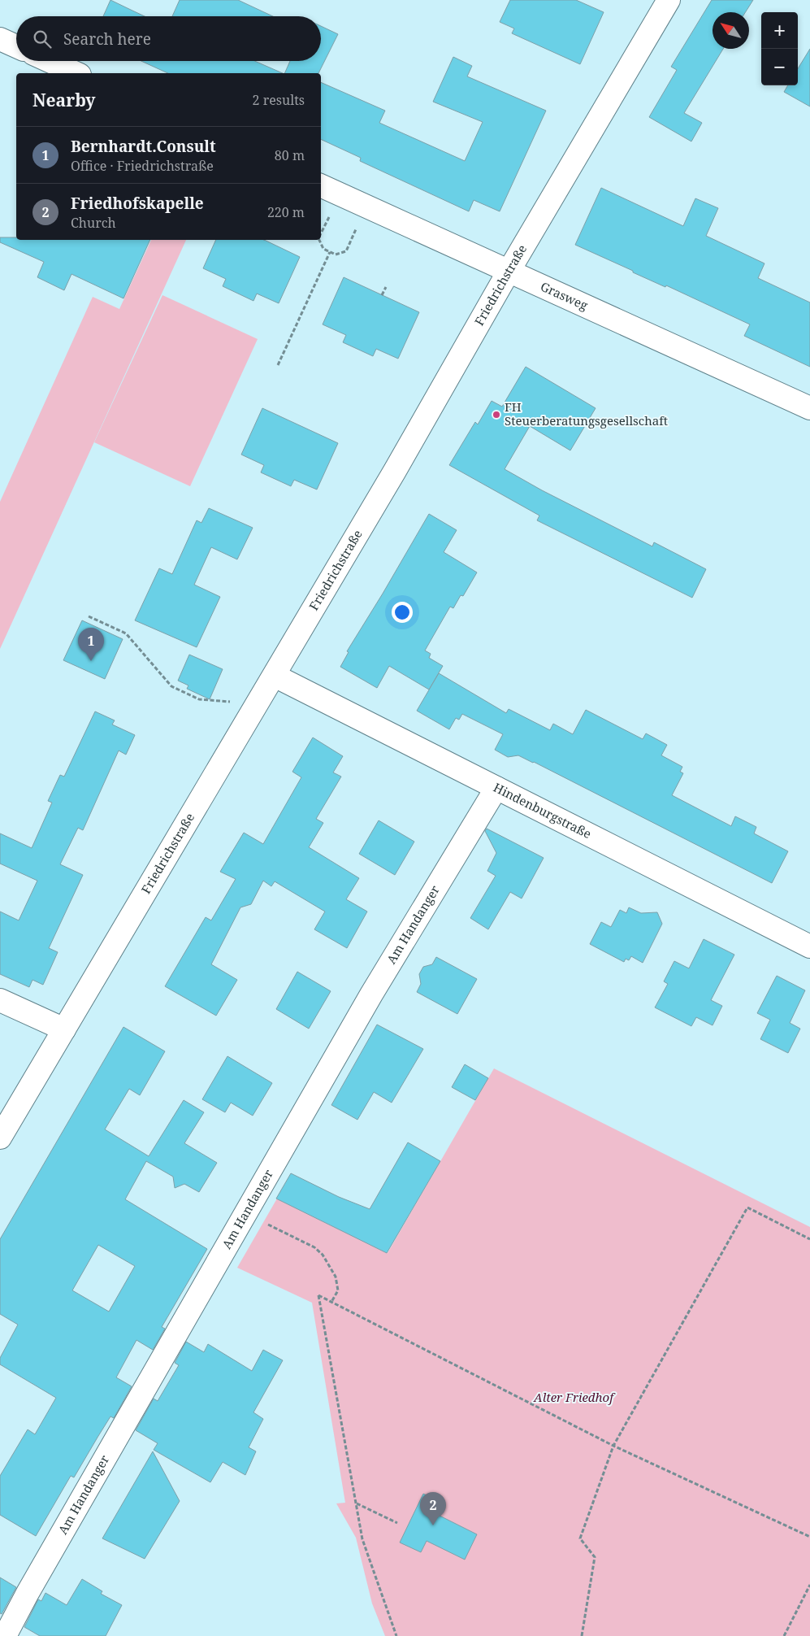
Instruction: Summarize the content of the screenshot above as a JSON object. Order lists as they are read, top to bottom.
{
  "streets": {
    "street": [
      "Friedrichstraße",
      "Grasweg",
      "Hindenburgstraße",
      "Am Handanger"
    ]
  },
  "crossings": [
    ["Friedrichstraße", "Grasweg"],
    ["Friedrichstraße", "Hindenburgstraße"],
    ["Hindenburgstraße", "Am Handanger"]
  ],
  "parks": ["Alter Friedhof"],
  "places": ["FH Steuerberatungsgesellschaft"],
  "north": "top left",
  "page": {
    "map_buttons": ["+", "−"],
    "search": "Search here",
    "heading": ["Nearby", "2 results"],
    "list": [
      {
        "mark": "1",
        "name": "Bernhardt.Consult",
        "note": "Office · Friedrichstraße",
        "value": "80 m"
      },
      {
        "mark": "2",
        "name": "Friedhofskapelle",
        "note": "Church",
        "value": "220 m"
      }
    ],
    "pins": ["1", "2"]
  }
}
